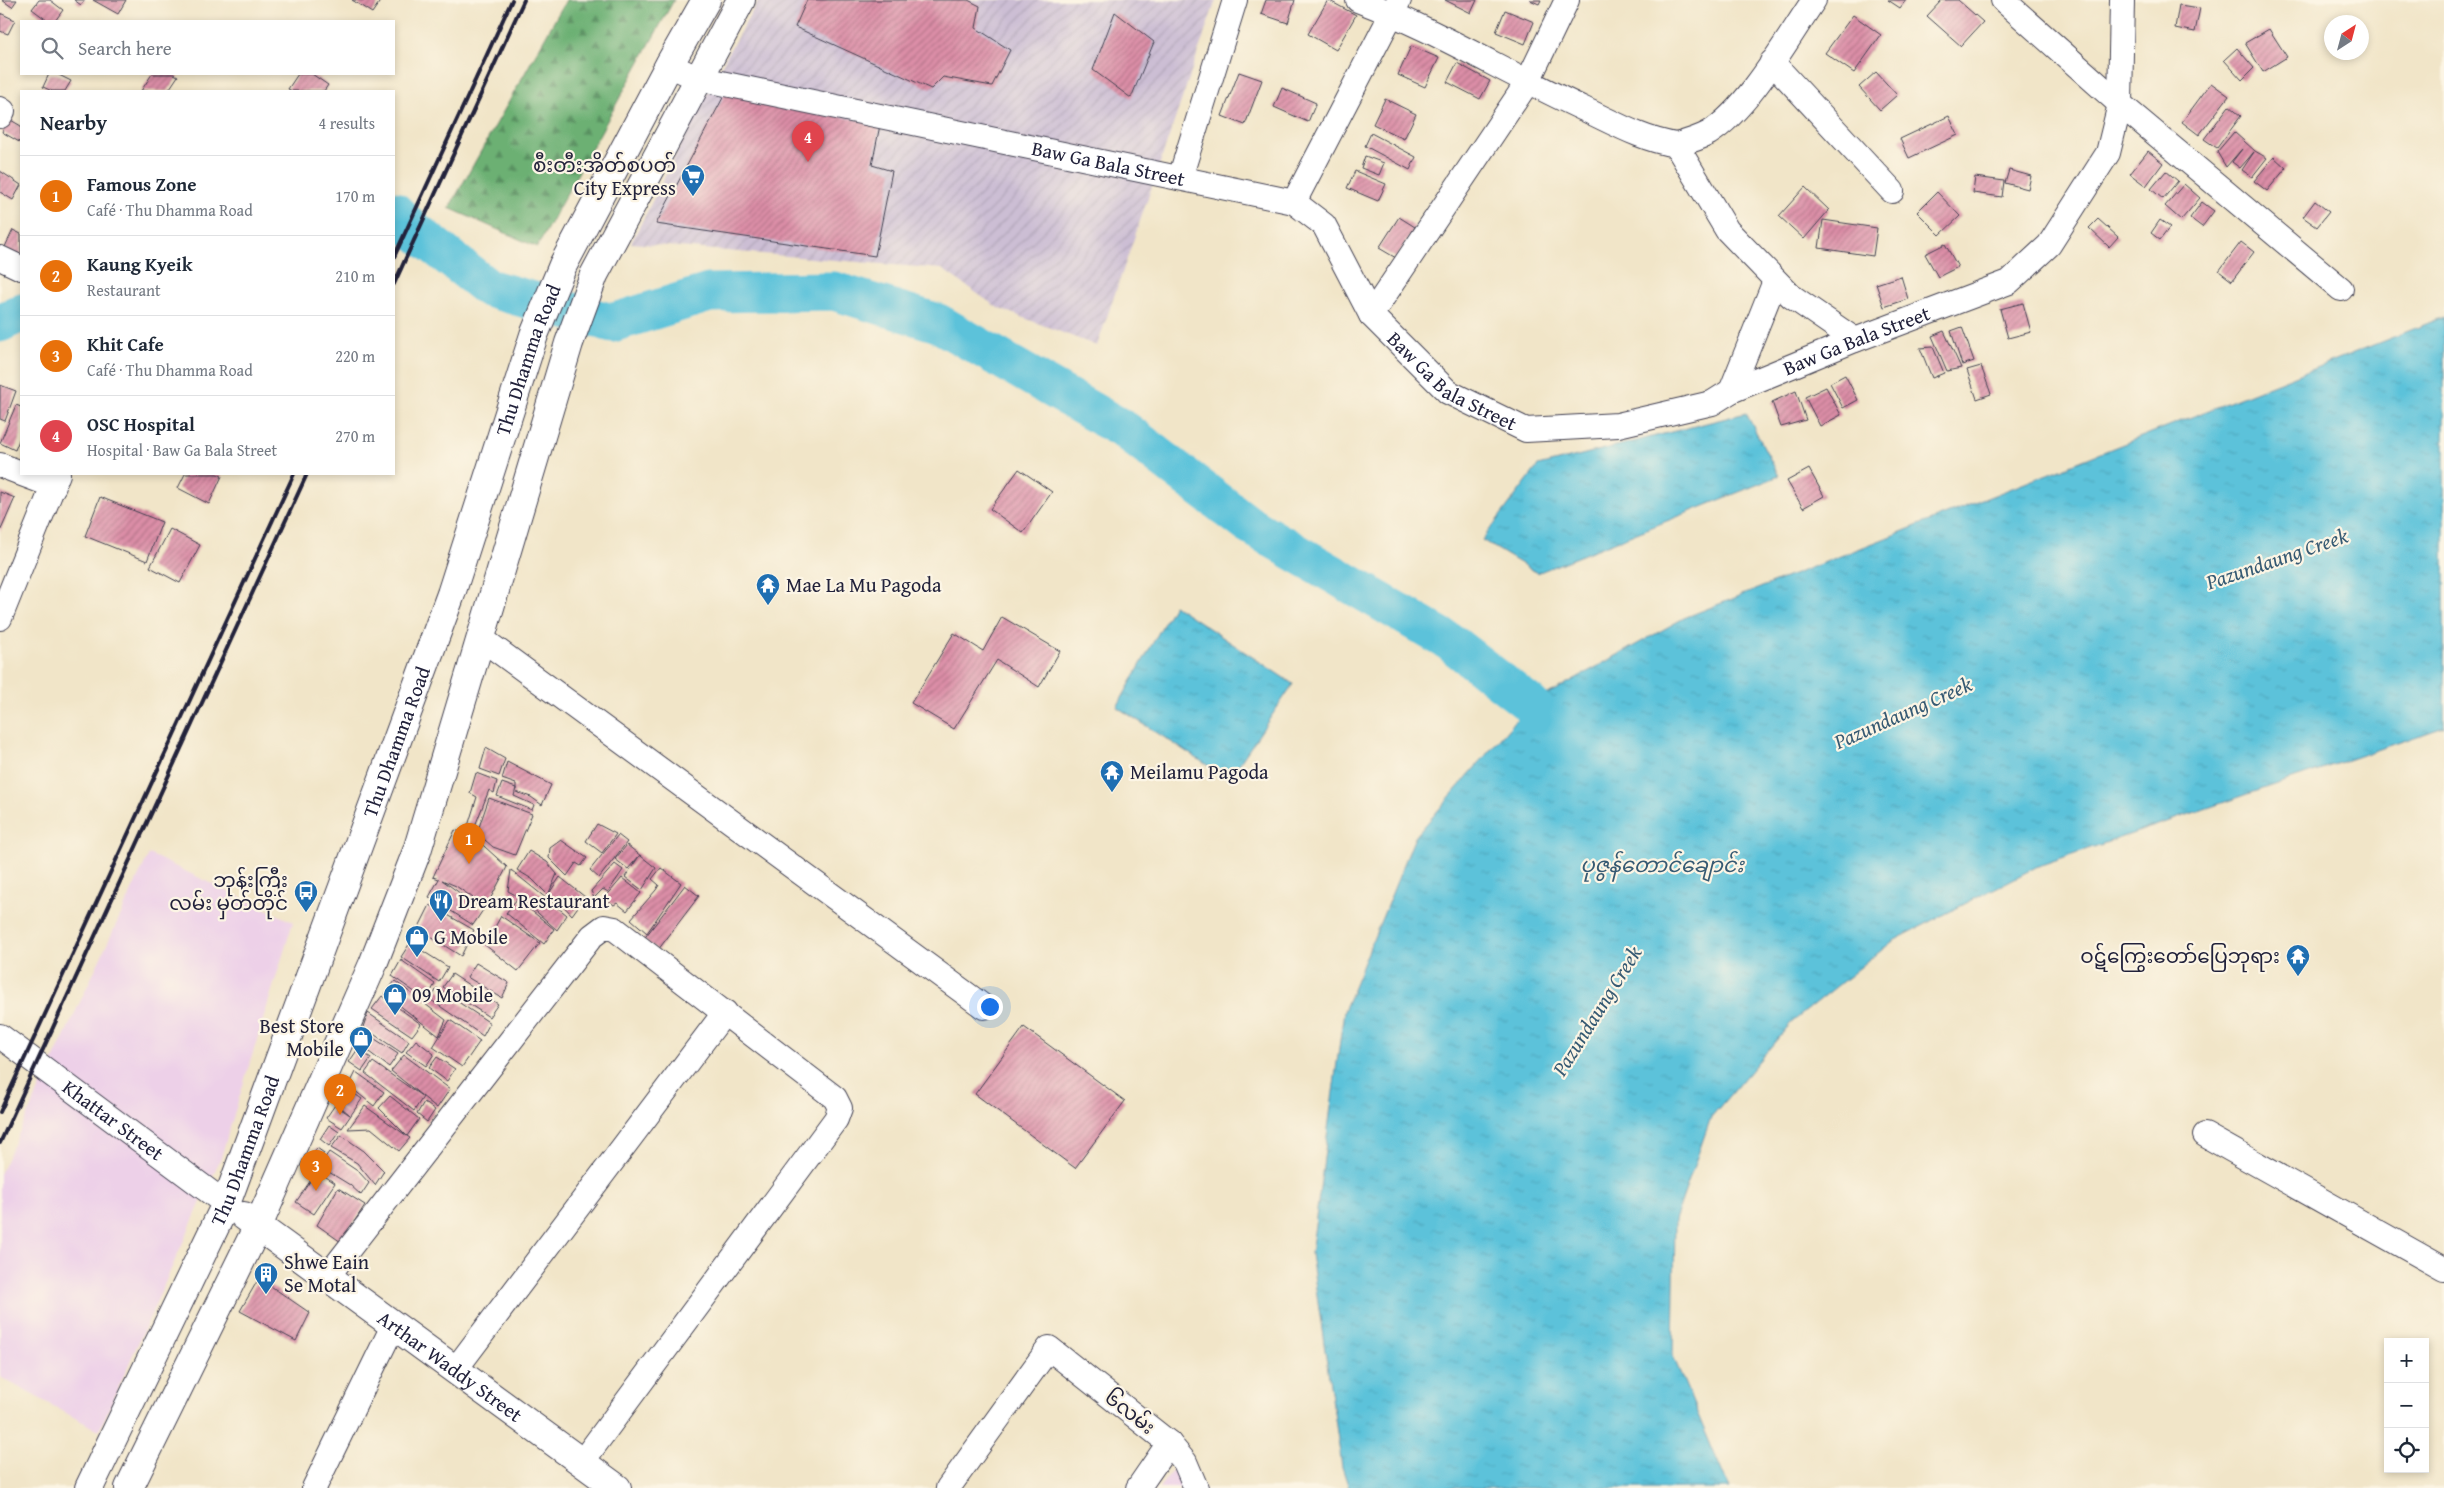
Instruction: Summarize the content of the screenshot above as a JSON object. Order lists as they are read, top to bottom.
{
  "streets": {
    "main road": ["Thu Dhamma Road", "Arthar Waddy Street"],
    "street": ["Baw Ga Bala Street", "Khattar Street", "၆လမ်း"]
  },
  "crossings": [
    ["Baw Ga Bala Street", "Thu Dhamma Road"],
    ["Thu Dhamma Road", "Khattar Street"],
    ["Thu Dhamma Road", "Arthar Waddy Street"],
    ["Khattar Street", "Arthar Waddy Street"]
  ],
  "water": ["Pazundaung Creek", "ပုဇွန်တောင်ချောင်း"],
  "places": {
    "supermarket": ["စီးတီးအိတ်စပတ် City Express"],
    "temple": ["Mae La Mu Pagoda", "Meilamu Pagoda", "ဝဋ်ကြွေးတော်ပြေဘုရား"],
    "bus stop": ["ဘုန်းကြီး လမ်း မှတ်တိုင်"],
    "restaurant": ["Dream Restaurant"],
    "shop": ["G Mobile", "09 Mobile", "Best Store Mobile"],
    "building": ["Shwe Eain Se Motal"]
  },
  "north": "top right",
  "page": {
    "search": "Search here",
    "heading": ["Nearby", "4 results"],
    "pins": [
      "4",
      "1",
      "2",
      "3"
    ],
    "list": [
      {
        "mark": "1",
        "name": "Famous Zone",
        "note": "Café · Thu Dhamma Road",
        "value": "170 m"
      },
      {
        "mark": "2",
        "name": "Kaung Kyeik",
        "note": "Restaurant",
        "value": "210 m"
      },
      {
        "mark": "3",
        "name": "Khit Cafe",
        "note": "Café · Thu Dhamma Road",
        "value": "220 m"
      },
      {
        "mark": "4",
        "name": "OSC Hospital",
        "note": "Hospital · Baw Ga Bala Street",
        "value": "270 m"
      }
    ],
    "map_buttons": ["+", "−"]
  }
}
